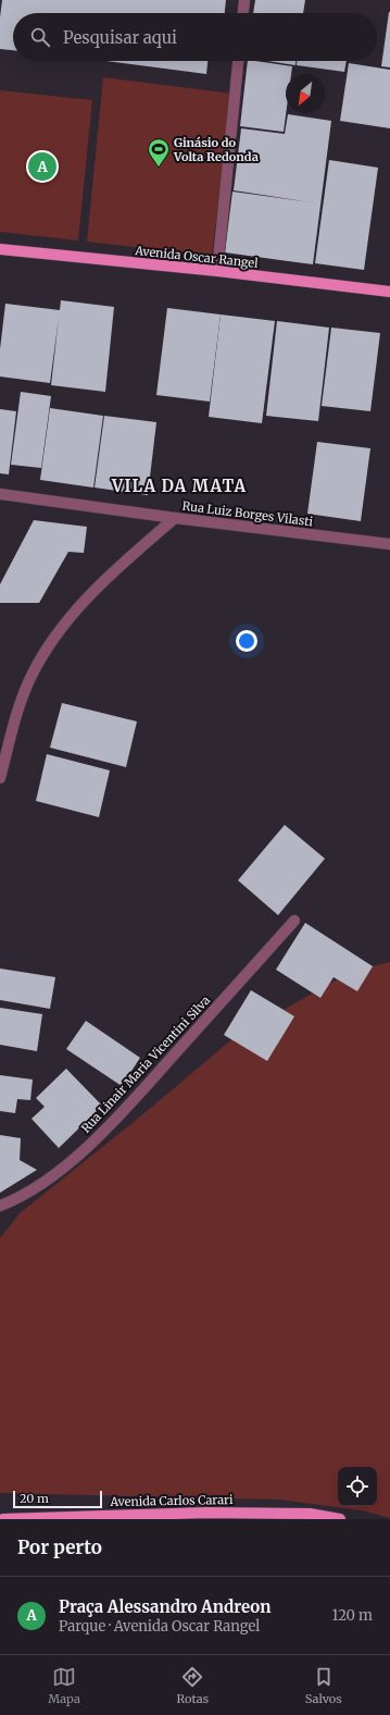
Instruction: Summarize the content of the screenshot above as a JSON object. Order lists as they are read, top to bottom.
{
  "streets": {
    "main road": ["Avenida Oscar Rangel", "Avenida Carlos Carari"],
    "street": ["Rua Luiz Borges Vilasti", "Rua Linair Maria Vicentini Silva"]
  },
  "districts": ["VILA DA MATA"],
  "places": {
    "sports": ["Ginásio do Volta Redonda"]
  },
  "scale_bar": "20 m",
  "north": "bottom left",
  "page": {
    "search": "Pesquisar aqui",
    "pins": "A",
    "scale": "20 m",
    "heading": "Por perto",
    "list": [
      {
        "mark": "A",
        "name": "Praça Alessandro Andreon",
        "note": "Parque · Avenida Oscar Rangel",
        "value": "120 m"
      }
    ],
    "nav": ["Mapa", "Rotas", "Salvos"]
  }
}
